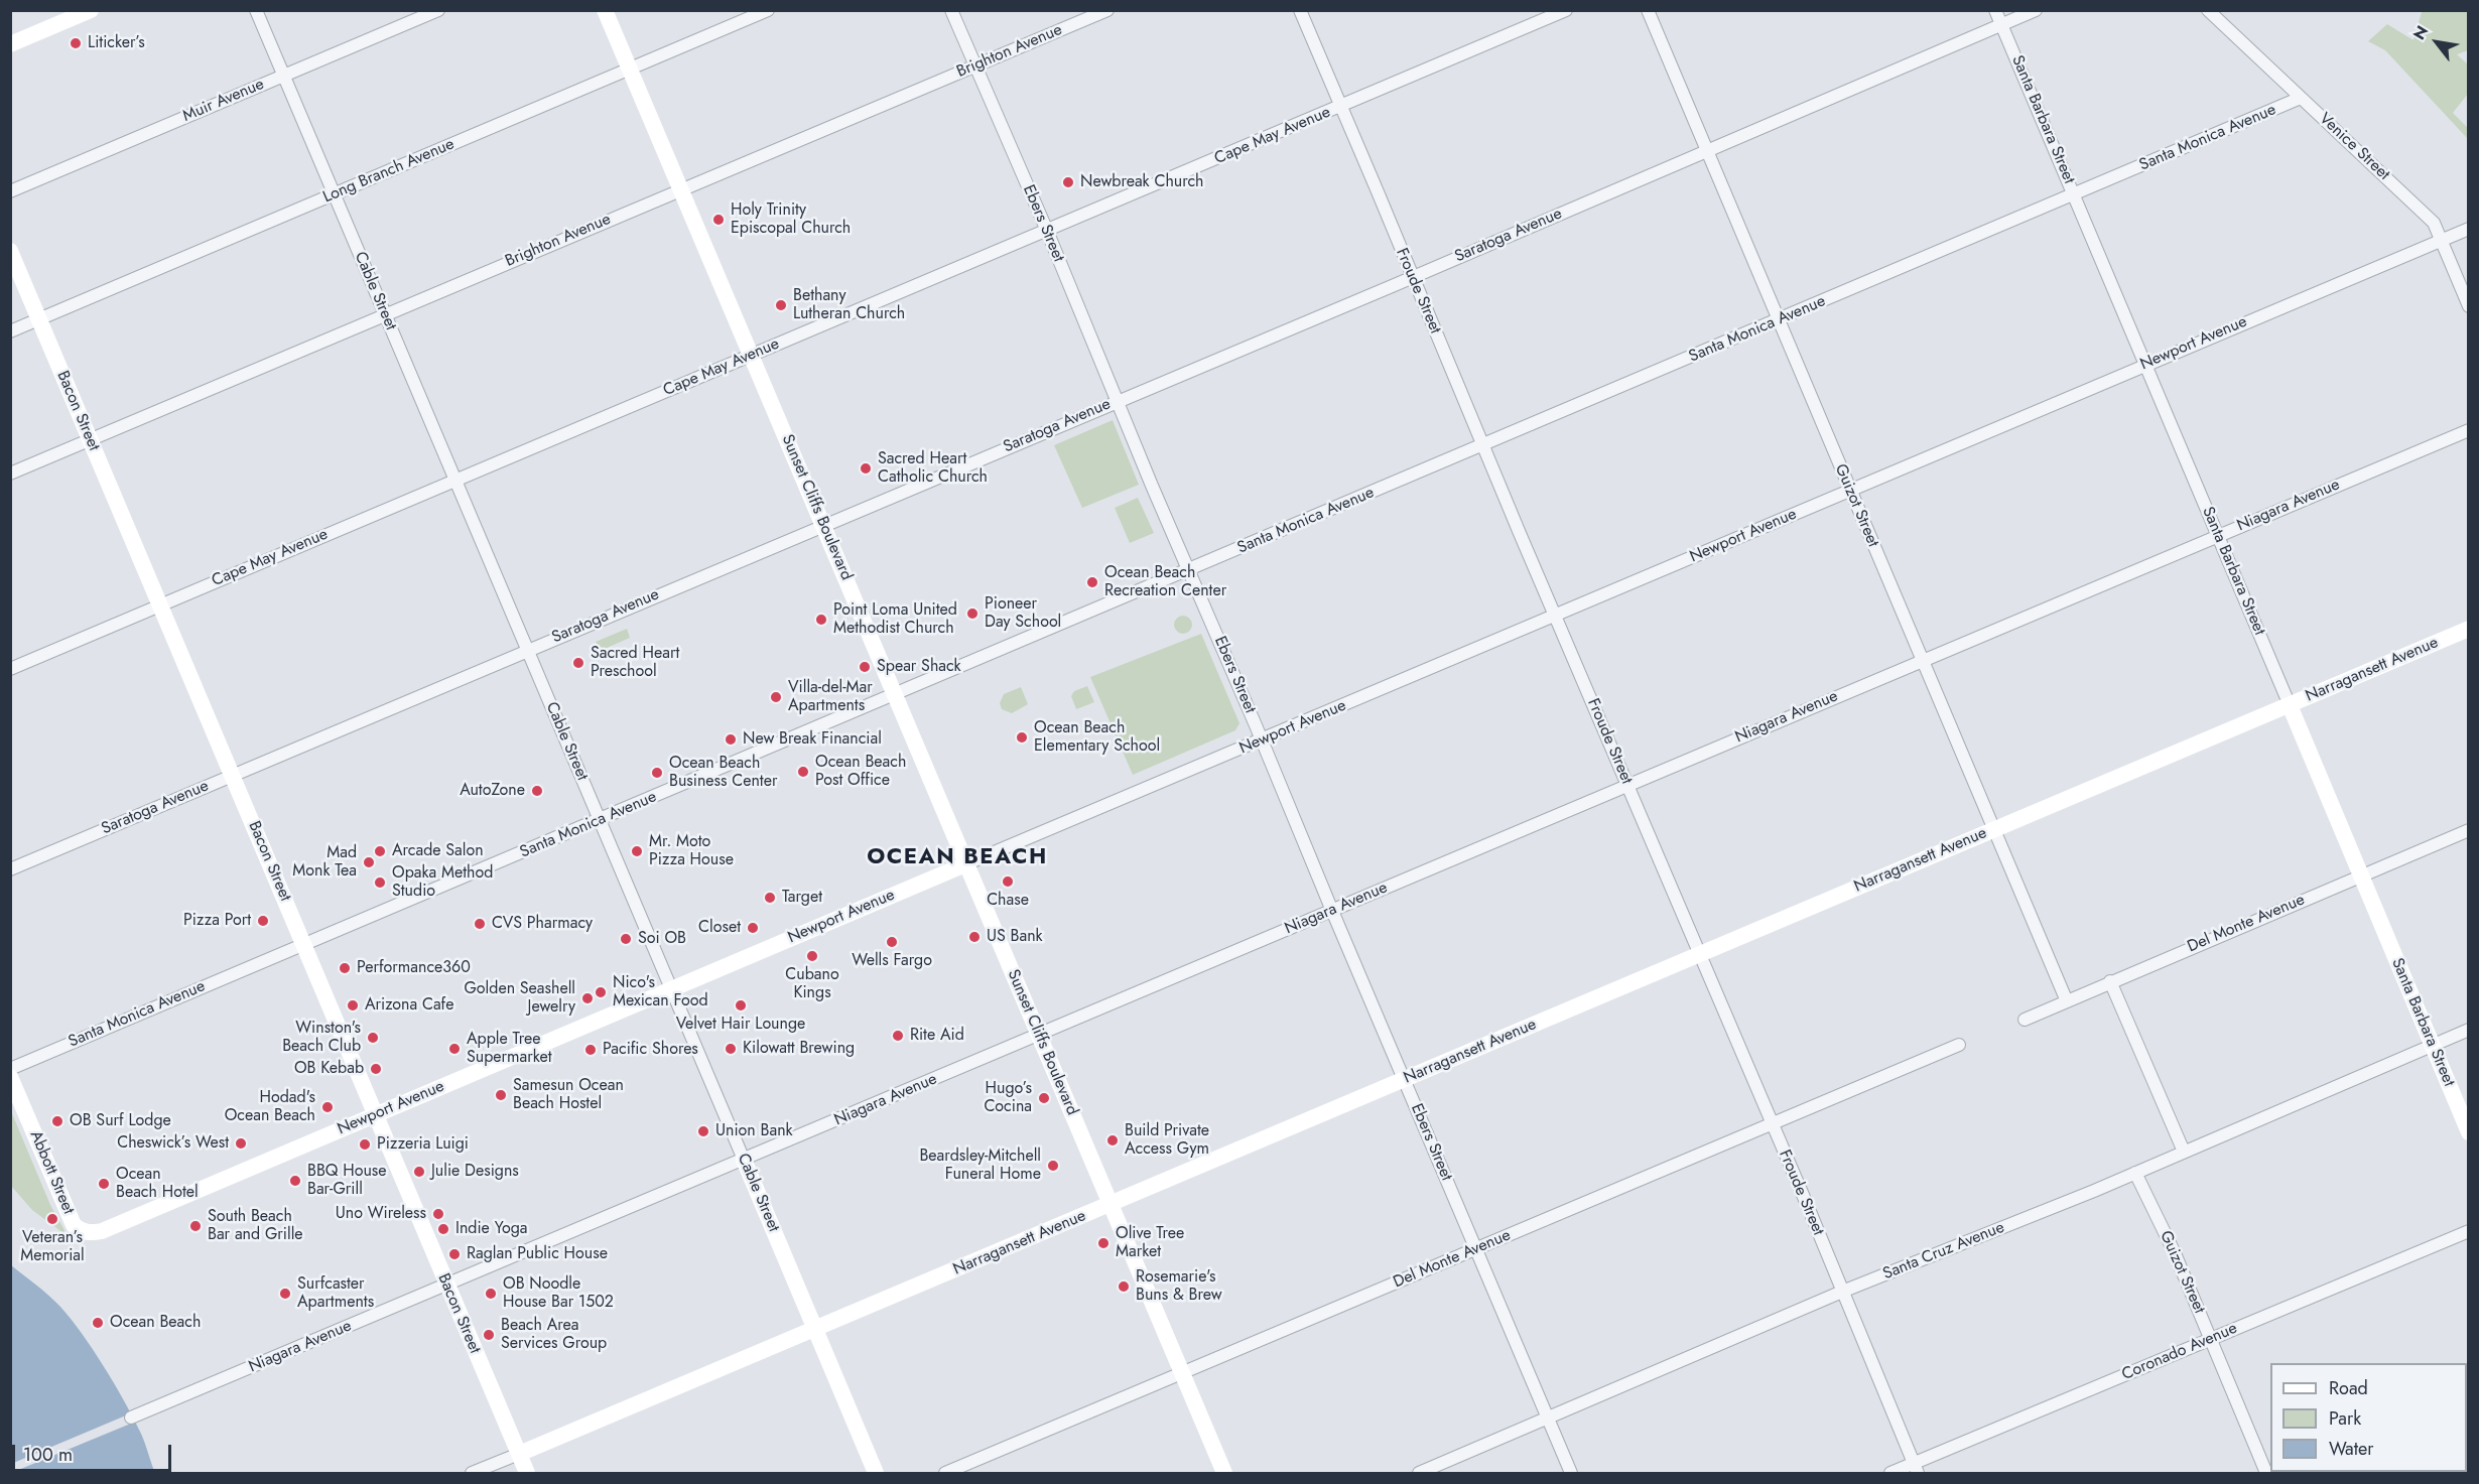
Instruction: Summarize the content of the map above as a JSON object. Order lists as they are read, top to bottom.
{
  "streets": {
    "street": [
      "Brighton Avenue",
      "Muir Avenue",
      "Santa Barbara Street",
      "Cape May Avenue",
      "Santa Monica Avenue",
      "Venice Street",
      "Long Branch Avenue",
      "Ebers Street",
      "Saratoga Avenue",
      "Cable Street",
      "Froude Street",
      "Newport Avenue",
      "Bacon Street",
      "Guizot Street",
      "Niagara Avenue",
      "Sunset Cliffs Boulevard",
      "Narragansett Avenue",
      "Del Monte Avenue",
      "Abbott Street",
      "Santa Cruz Avenue",
      "Coronado Avenue"
    ]
  },
  "crossings": [
    ["Brighton Avenue", "Ebers Street"],
    ["Brighton Avenue", "Cable Street"],
    ["Brighton Avenue", "Bacon Street"],
    ["Brighton Avenue", "Sunset Cliffs Boulevard"],
    ["Muir Avenue", "Cable Street"],
    ["Santa Barbara Street", "Santa Monica Avenue"],
    ["Santa Barbara Street", "Saratoga Avenue"],
    ["Santa Barbara Street", "Newport Avenue"],
    ["Santa Barbara Street", "Niagara Avenue"],
    ["Santa Barbara Street", "Narragansett Avenue"],
    ["Santa Barbara Street", "Del Monte Avenue"],
    ["Santa Barbara Street", "Santa Cruz Avenue"],
    ["Cape May Avenue", "Ebers Street"],
    ["Cape May Avenue", "Cable Street"],
    ["Cape May Avenue", "Froude Street"],
    ["Cape May Avenue", "Bacon Street"],
    ["Cape May Avenue", "Sunset Cliffs Boulevard"],
    ["Santa Monica Avenue", "Venice Street"],
    ["Santa Monica Avenue", "Ebers Street"],
    ["Santa Monica Avenue", "Cable Street"],
    ["Santa Monica Avenue", "Froude Street"],
    ["Santa Monica Avenue", "Bacon Street"],
    ["Santa Monica Avenue", "Guizot Street"],
    ["Santa Monica Avenue", "Sunset Cliffs Boulevard"],
    ["Venice Street", "Newport Avenue"],
    ["Long Branch Avenue", "Cable Street"],
    ["Long Branch Avenue", "Bacon Street"],
    ["Long Branch Avenue", "Sunset Cliffs Boulevard"],
    ["Ebers Street", "Saratoga Avenue"],
    ["Ebers Street", "Newport Avenue"],
    ["Ebers Street", "Niagara Avenue"],
    ["Ebers Street", "Narragansett Avenue"],
    ["Ebers Street", "Del Monte Avenue"],
    ["Ebers Street", "Santa Cruz Avenue"],
    ["Saratoga Avenue", "Cable Street"],
    ["Saratoga Avenue", "Froude Street"],
    ["Saratoga Avenue", "Bacon Street"],
    ["Saratoga Avenue", "Guizot Street"],
    ["Saratoga Avenue", "Sunset Cliffs Boulevard"],
    ["Cable Street", "Newport Avenue"],
    ["Cable Street", "Niagara Avenue"],
    ["Cable Street", "Narragansett Avenue"],
    ["Froude Street", "Newport Avenue"],
    ["Froude Street", "Niagara Avenue"],
    ["Froude Street", "Narragansett Avenue"],
    ["Froude Street", "Del Monte Avenue"],
    ["Froude Street", "Santa Cruz Avenue"],
    ["Froude Street", "Coronado Avenue"],
    ["Newport Avenue", "Bacon Street"],
    ["Newport Avenue", "Guizot Street"],
    ["Newport Avenue", "Sunset Cliffs Boulevard"],
    ["Newport Avenue", "Abbott Street"],
    ["Bacon Street", "Niagara Avenue"],
    ["Bacon Street", "Narragansett Avenue"],
    ["Guizot Street", "Niagara Avenue"],
    ["Guizot Street", "Narragansett Avenue"],
    ["Guizot Street", "Del Monte Avenue"],
    ["Guizot Street", "Santa Cruz Avenue"],
    ["Guizot Street", "Coronado Avenue"],
    ["Niagara Avenue", "Sunset Cliffs Boulevard"],
    ["Sunset Cliffs Boulevard", "Narragansett Avenue"],
    ["Sunset Cliffs Boulevard", "Del Monte Avenue"]
  ],
  "districts": ["OCEAN BEACH"],
  "places": [
    "Liticker’s",
    "Newbreak Church",
    "Holy Trinity Episcopal Church",
    "Bethany Lutheran Church",
    "Sacred Heart Catholic Church",
    "Ocean Beach Recreation Center",
    "Pioneer Day School",
    "Point Loma United Methodist Church",
    "Sacred Heart Preschool",
    "Spear Shack",
    "Villa-del-Mar Apartments",
    "Ocean Beach Elementary School",
    "New Break Financial",
    "Ocean Beach Post Office",
    "Ocean Beach Business Center",
    "AutoZone",
    "Arcade Salon",
    "Mr. Moto Pizza House",
    "Mad Monk Tea",
    "Chase",
    "Opaka Method Studio",
    "Target",
    "Pizza Port",
    "CVS Pharmacy",
    "Closet",
    "US Bank",
    "Soi OB",
    "Wells Fargo",
    "Cubano Kings",
    "Performance360",
    "Nico's Mexican Food",
    "Golden Seashell Jewelry",
    "Arizona Cafe",
    "Velvet Hair Lounge",
    "Rite Aid",
    "Winston's Beach Club",
    "Apple Tree Supermarket",
    "Kilowatt Brewing",
    "Pacific Shores",
    "OB Kebab",
    "Samesun Ocean Beach Hostel",
    "Hugo’s Cocina",
    "Hodad's Ocean Beach",
    "OB Surf Lodge",
    "Union Bank",
    "Build Private Access Gym",
    "Cheswick’s West",
    "Pizzeria Luigi",
    "Beardsley-Mitchell Funeral Home",
    "Julie Designs",
    "BBQ House Bar-Grill",
    "Ocean Beach Hotel",
    "Uno Wireless",
    "Veteran’s Memorial",
    "South Beach Bar and Grille",
    "Indie Yoga",
    "Olive Tree Market",
    "Raglan Public House",
    "Rosemarie's Buns & Brew",
    "Surfcaster Apartments",
    "OB Noodle House Bar 1502",
    "Ocean Beach",
    "Beach Area Services Group"
  ],
  "legend": ["Road", "Park", "Water"],
  "scale_bar": "100 m",
  "north": "top left"
}
